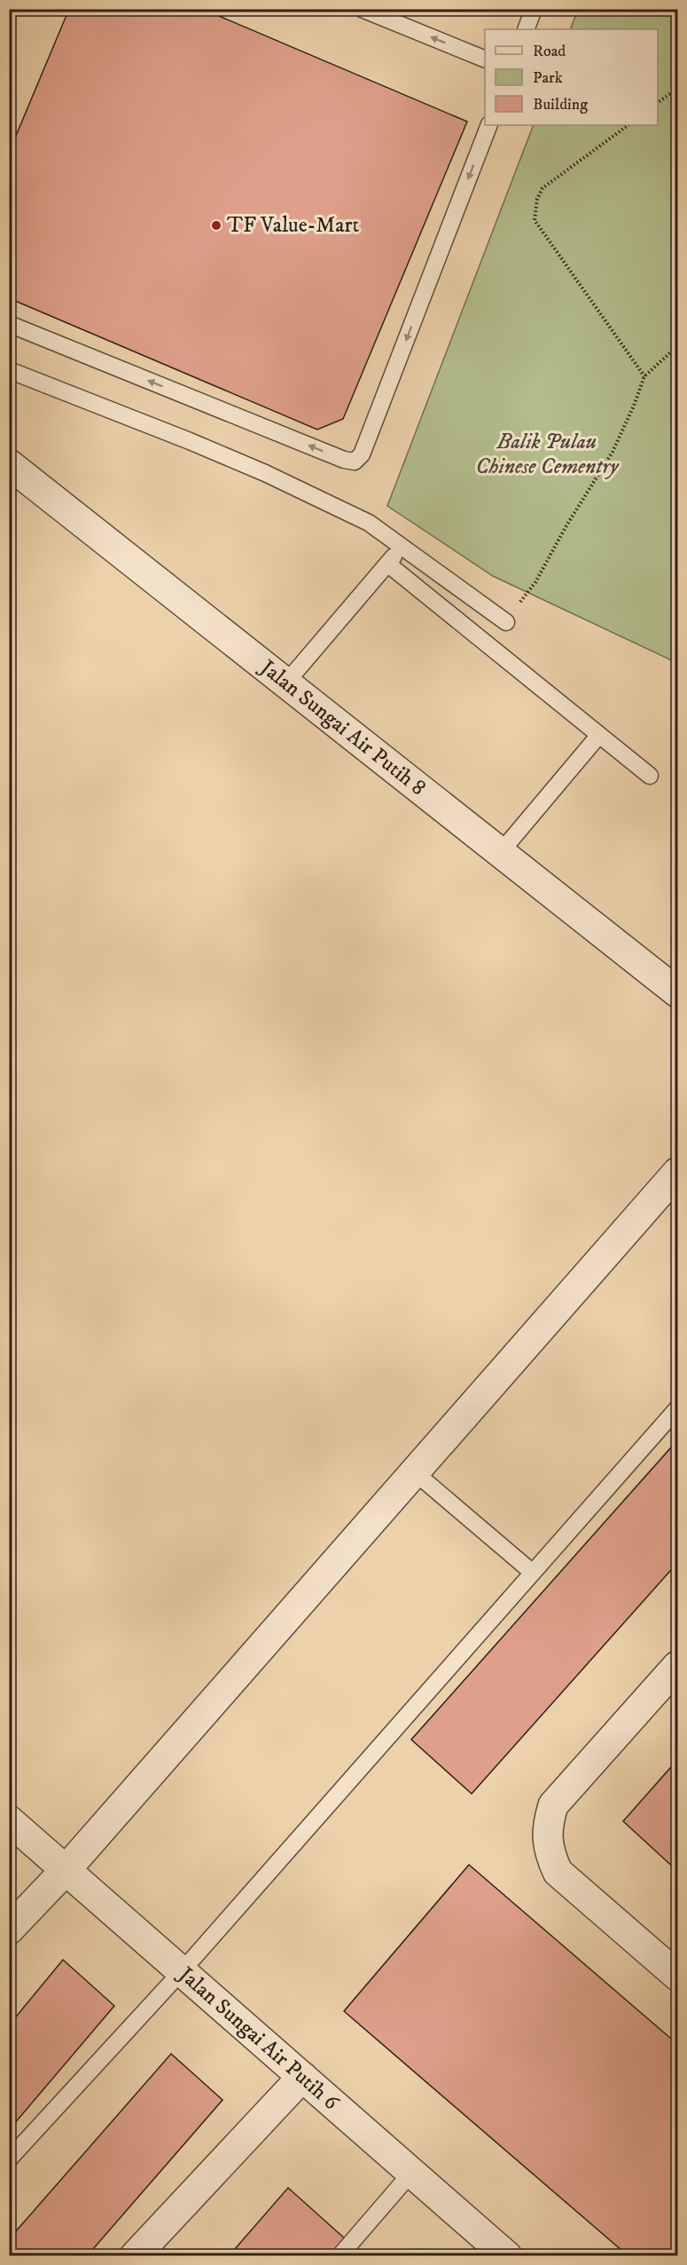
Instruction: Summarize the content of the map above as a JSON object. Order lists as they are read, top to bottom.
{
  "streets": {
    "street": ["Jalan Sungai Air Putih 8", "Jalan Sungai Air Putih 6"]
  },
  "parks": ["Balik Pulau Chinese Cementry"],
  "places": ["TF Value-Mart"],
  "legend": ["Road", "Park", "Building"]
}
